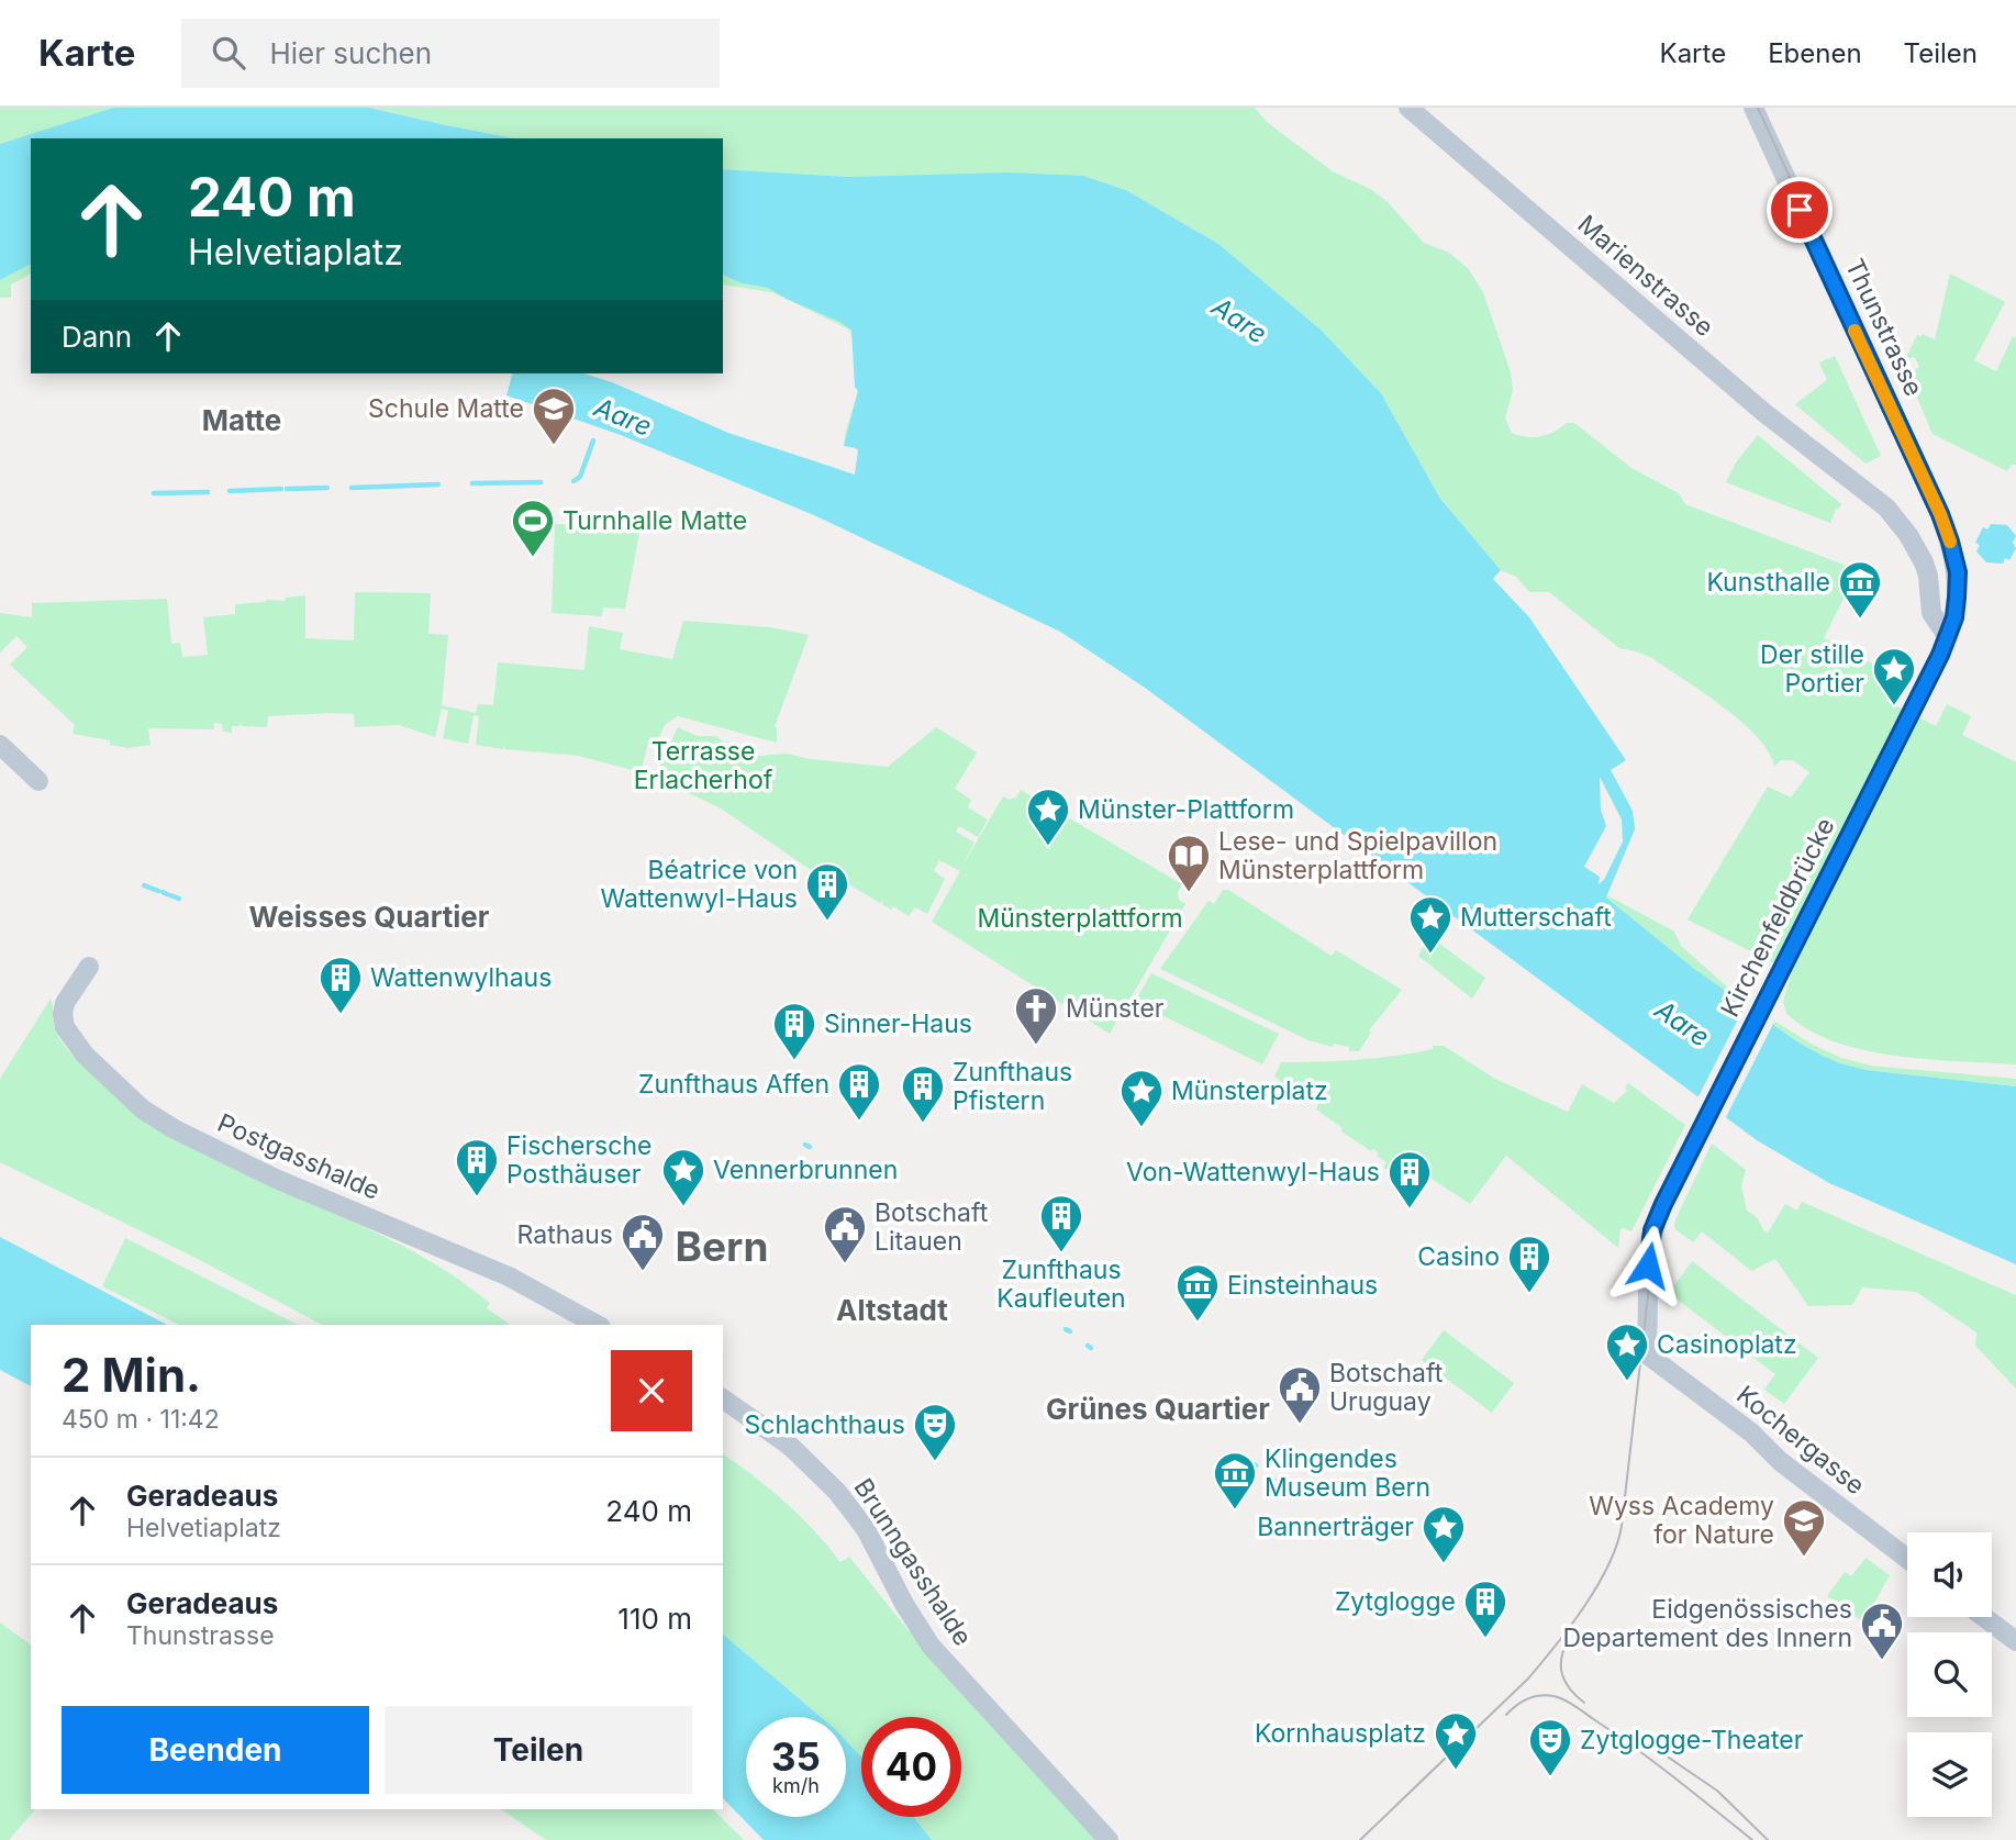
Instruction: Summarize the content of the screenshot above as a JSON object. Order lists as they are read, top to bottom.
{
  "streets": {
    "street": [
      "Marienstrasse",
      "Thunstrasse",
      "Kirchenfeldbrücke",
      "Postgasshalde",
      "Kochergasse",
      "Brunngasshalde"
    ]
  },
  "crossings": [
    ["Marienstrasse", "Thunstrasse"],
    ["Marienstrasse", "Kirchenfeldbrücke"],
    ["Thunstrasse", "Kirchenfeldbrücke"],
    ["Kirchenfeldbrücke", "Kochergasse"]
  ],
  "districts": [
    "Matte",
    "Weisses Quartier",
    "Bern",
    "Altstadt",
    "Grünes Quartier"
  ],
  "water": ["Aare"],
  "parks": ["Terrasse Erlacherhof", "Münsterplattform"],
  "places": {
    "school or university": ["Schule Matte", "Wyss Academy for Nature"],
    "sports": ["Turnhalle Matte"],
    "museum": ["Kunsthalle", "Einsteinhaus", "Klingendes Museum Bern"],
    "place": [
      "Der stille Portier",
      "Münster-Plattform",
      "Mutterschaft",
      "Münsterplatz",
      "Vennerbrunnen",
      "Casinoplatz",
      "Bannerträger",
      "Kornhausplatz"
    ],
    "library": ["Lese- und Spielpavillon Münsterplattform"],
    "building": [
      "Béatrice von Wattenwyl-Haus",
      "Wattenwylhaus",
      "Sinner-Haus",
      "Zunfthaus Affen",
      "Zunfthaus Pfistern",
      "Fischersche Posthäuser",
      "Von-Wattenwyl-Haus",
      "Zunfthaus Kaufleuten",
      "Casino",
      "Zytglogge"
    ],
    "church": ["Münster"],
    "public building": [
      "Botschaft Litauen",
      "Rathaus",
      "Botschaft Uruguay",
      "Eidgenössisches Departement des Innern"
    ],
    "theatre": ["Schlachthaus", "Zytglogge-Theater"]
  },
  "page": {
    "header": "Karte",
    "search": "Hier suchen",
    "nav": ["Karte", "Ebenen", "Teilen"],
    "turn": ["240 m", "Helvetiaplatz"],
    "then": "Dann",
    "heading": ["2 Min.", "450 m · 11:42"],
    "list": [
      {
        "name": "Geradeaus",
        "note": "Helvetiaplatz",
        "value": "240 m"
      },
      {
        "name": "Geradeaus",
        "note": "Thunstrasse",
        "value": "110 m"
      }
    ],
    "buttons": ["Beenden", "Teilen"],
    "speed": "35 km/h",
    "limit": "40"
  }
}
